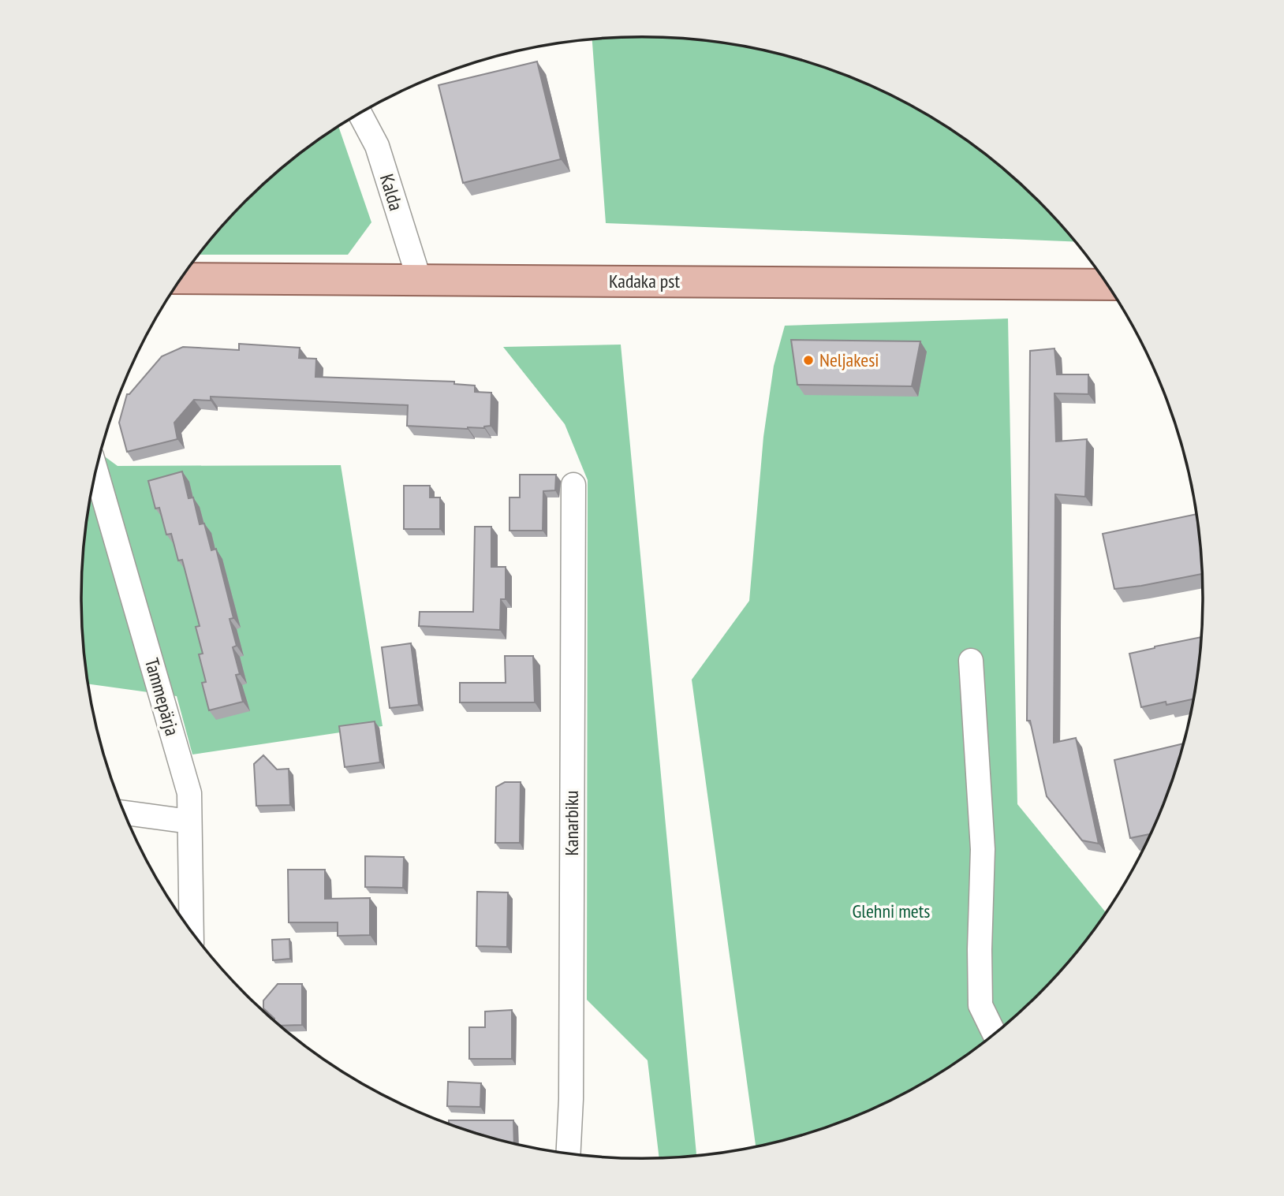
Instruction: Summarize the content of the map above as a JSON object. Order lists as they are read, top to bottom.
{
  "streets": {
    "main road": ["Kadaka pst"],
    "street": ["Kalda", "Tammepärja", "Kanarbiku"]
  },
  "crossings": [
    ["Kalda", "Kadaka pst"]
  ],
  "parks": ["Glehni mets"],
  "places": ["Neljakesi"]
}
